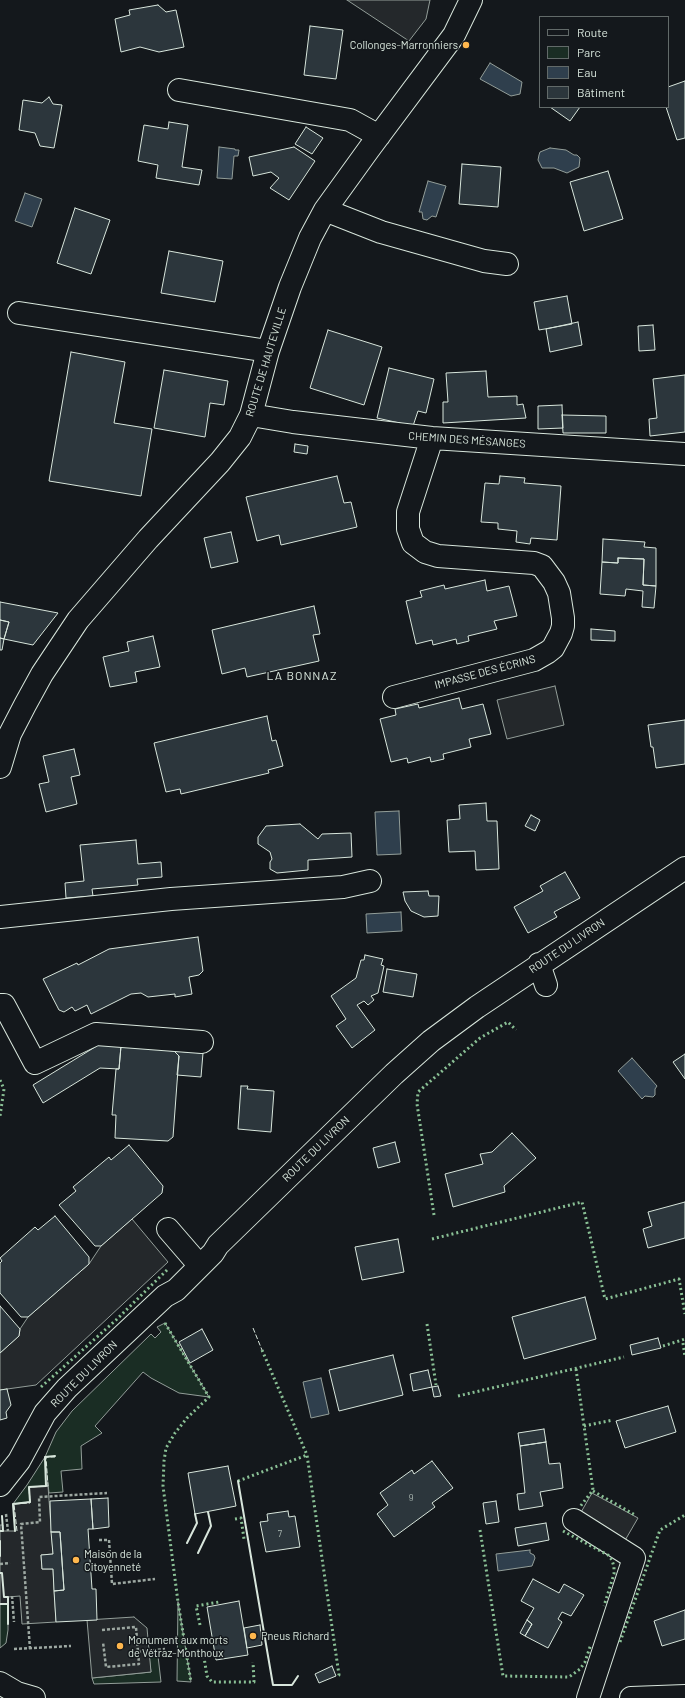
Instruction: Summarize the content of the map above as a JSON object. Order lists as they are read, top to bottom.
{
  "streets": {
    "street": [
      "ROUTE DE HAUTEVILLE",
      "CHEMIN DES MÉSANGES",
      "IMPASSE DES ÉCRINS",
      "ROUTE DU LIVRON"
    ]
  },
  "crossings": [
    ["ROUTE DE HAUTEVILLE", "CHEMIN DES MÉSANGES"],
    ["CHEMIN DES MÉSANGES", "IMPASSE DES ÉCRINS"]
  ],
  "districts": ["LA BONNAZ"],
  "places": [
    "Collonges-Marronniers",
    "Maison de la Citoyenneté",
    "Pneus Richard",
    "Monument aux morts de Vétraz-Monthoux"
  ],
  "house_numbers": ["9", "7"],
  "legend": [
    "Route",
    "Parc",
    "Eau",
    "Bâtiment"
  ]
}
